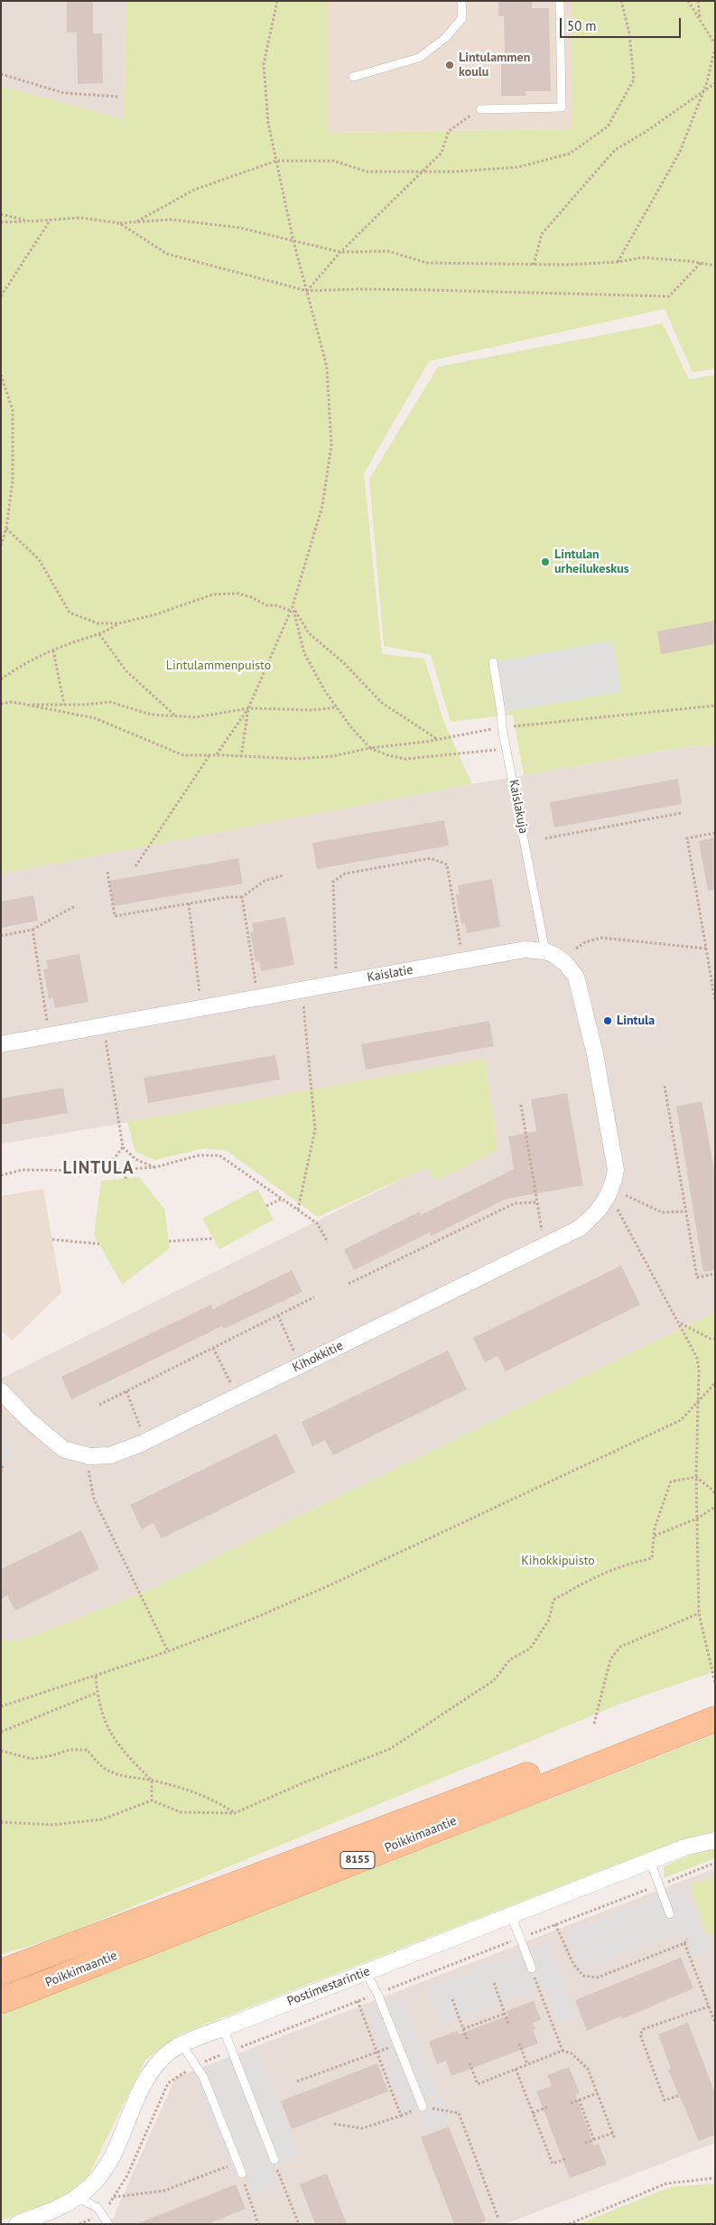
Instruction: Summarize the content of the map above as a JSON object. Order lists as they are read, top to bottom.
{
  "streets": {
    "main road": ["Poikkimaantie", "8155"],
    "street": ["Kaislatie", "Kihokkitie", "Postimestarintie"],
    "lane": ["Kaislakuja"]
  },
  "crossings": [
    ["Kaislakuja", "Kaislatie"],
    ["Kaislatie", "Kihokkitie"]
  ],
  "districts": ["LINTULA"],
  "parks": ["Lintulammenpuisto", "Kihokkipuisto"],
  "places": ["Lintulammen koulu", "Lintulan urheilukeskus", "Lintula"],
  "scale_bar": "50 m"
}
